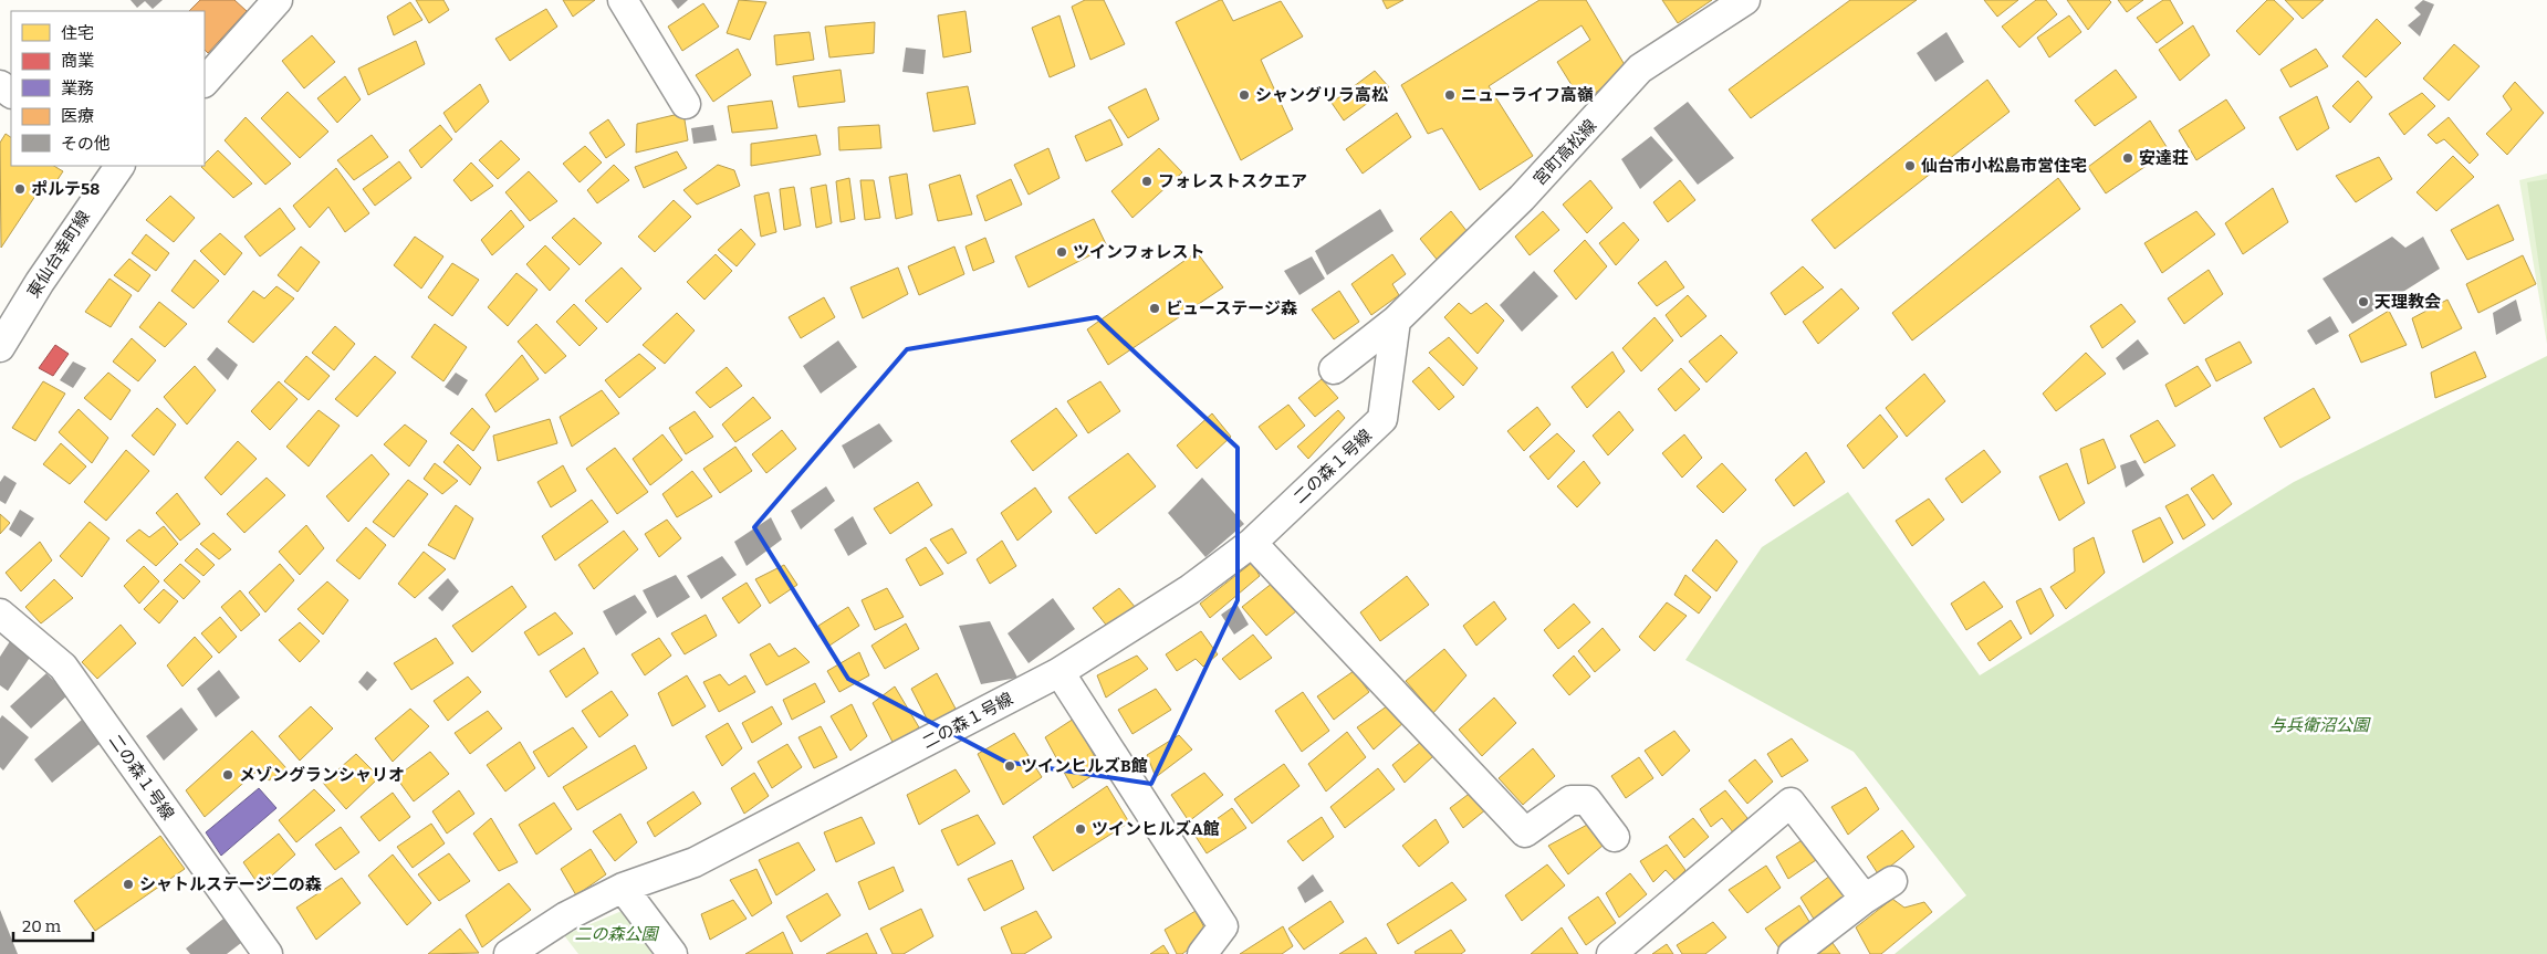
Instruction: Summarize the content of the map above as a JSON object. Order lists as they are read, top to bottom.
{
  "streets": {
    "street": ["宮町高松線", "東仙台幸町線", "二の森１号線"]
  },
  "crossings": [
    ["宮町高松線", "二の森１号線"]
  ],
  "parks": ["与兵衛沼公園", "二の森公園"],
  "places": [
    "シャングリラ高松",
    "ニューライフ高嶺",
    "安達荘",
    "仙台市小松島市営住宅",
    "フォレストスクエア",
    "ポルテ58",
    "ツインフォレスト",
    "天理教会",
    "ビューステージ森",
    "ツインヒルズB館",
    "メゾングランシャリオ",
    "ツインヒルズA館",
    "シャトルステージ二の森"
  ],
  "legend": [
    "住宅",
    "商業",
    "業務",
    "医療",
    "その他"
  ],
  "scale_bar": "20 m"
}
